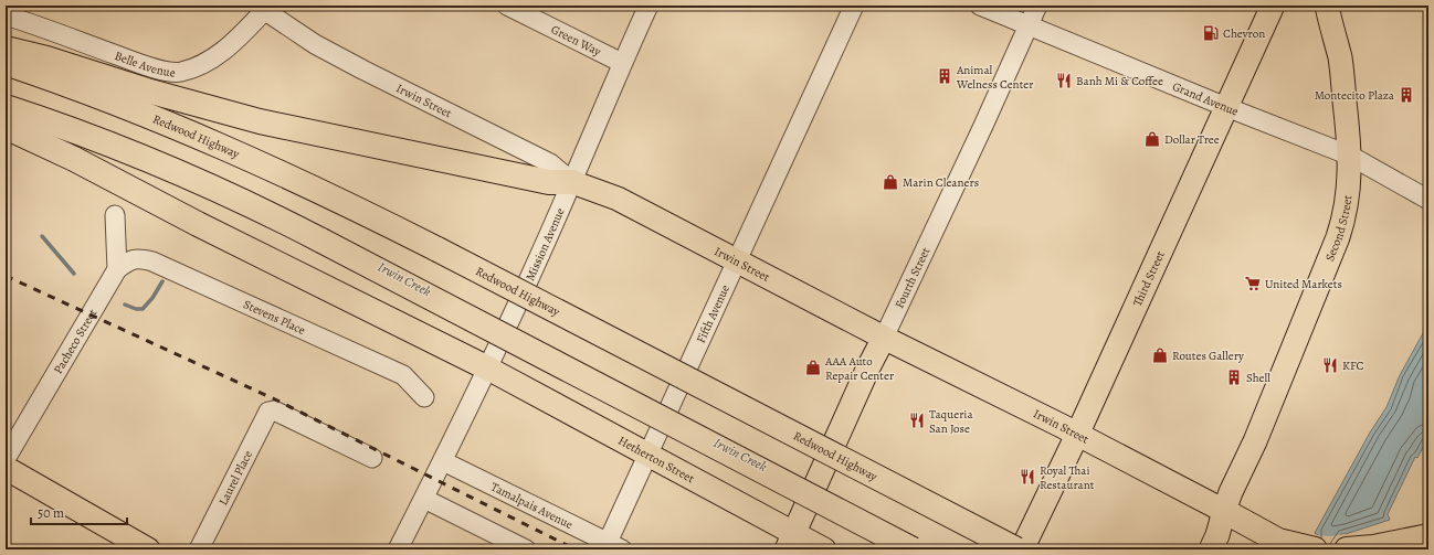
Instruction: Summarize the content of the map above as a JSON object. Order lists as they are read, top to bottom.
{
  "streets": {
    "highway": ["Redwood Highway"],
    "main road": [
      "Irwin Street",
      "Second Street",
      "Fourth Street",
      "Third Street",
      "Hetherton Street"
    ],
    "street": [
      "Green Way",
      "Belle Avenue",
      "Grand Avenue",
      "Mission Avenue",
      "Fifth Avenue",
      "Stevens Place",
      "Pacheco Street",
      "Laurel Place",
      "Tamalpais Avenue"
    ]
  },
  "crossings": [
    ["Green Way", "Mission Avenue"],
    ["Belle Avenue", "Irwin Street"],
    ["Grand Avenue", "Second Street"],
    ["Grand Avenue", "Fourth Street"],
    ["Grand Avenue", "Third Street"],
    ["Irwin Street", "Second Street"],
    ["Irwin Street", "Mission Avenue"],
    ["Irwin Street", "Fourth Street"],
    ["Irwin Street", "Third Street"],
    ["Irwin Street", "Fifth Avenue"],
    ["Mission Avenue", "Hetherton Street"],
    ["Mission Avenue", "Tamalpais Avenue"],
    ["Fourth Street", "Hetherton Street"],
    ["Fifth Avenue", "Hetherton Street"],
    ["Fifth Avenue", "Tamalpais Avenue"],
    ["Stevens Place", "Pacheco Street"]
  ],
  "water": ["Irwin Creek"],
  "places": {
    "fuel station": ["Chevron"],
    "building": ["Animal Welness Center", "Montecito Plaza", "Shell"],
    "restaurant": [
      "Banh Mi & Coffee",
      "KFC",
      "Taqueria San Jose",
      "Royal Thai Restaurant"
    ],
    "shop": [
      "Dollar Tree",
      "Marin Cleaners",
      "Routes Gallery",
      "AAA Auto Repair Center"
    ],
    "supermarket": ["United Markets"]
  },
  "scale_bar": "50 m"
}
